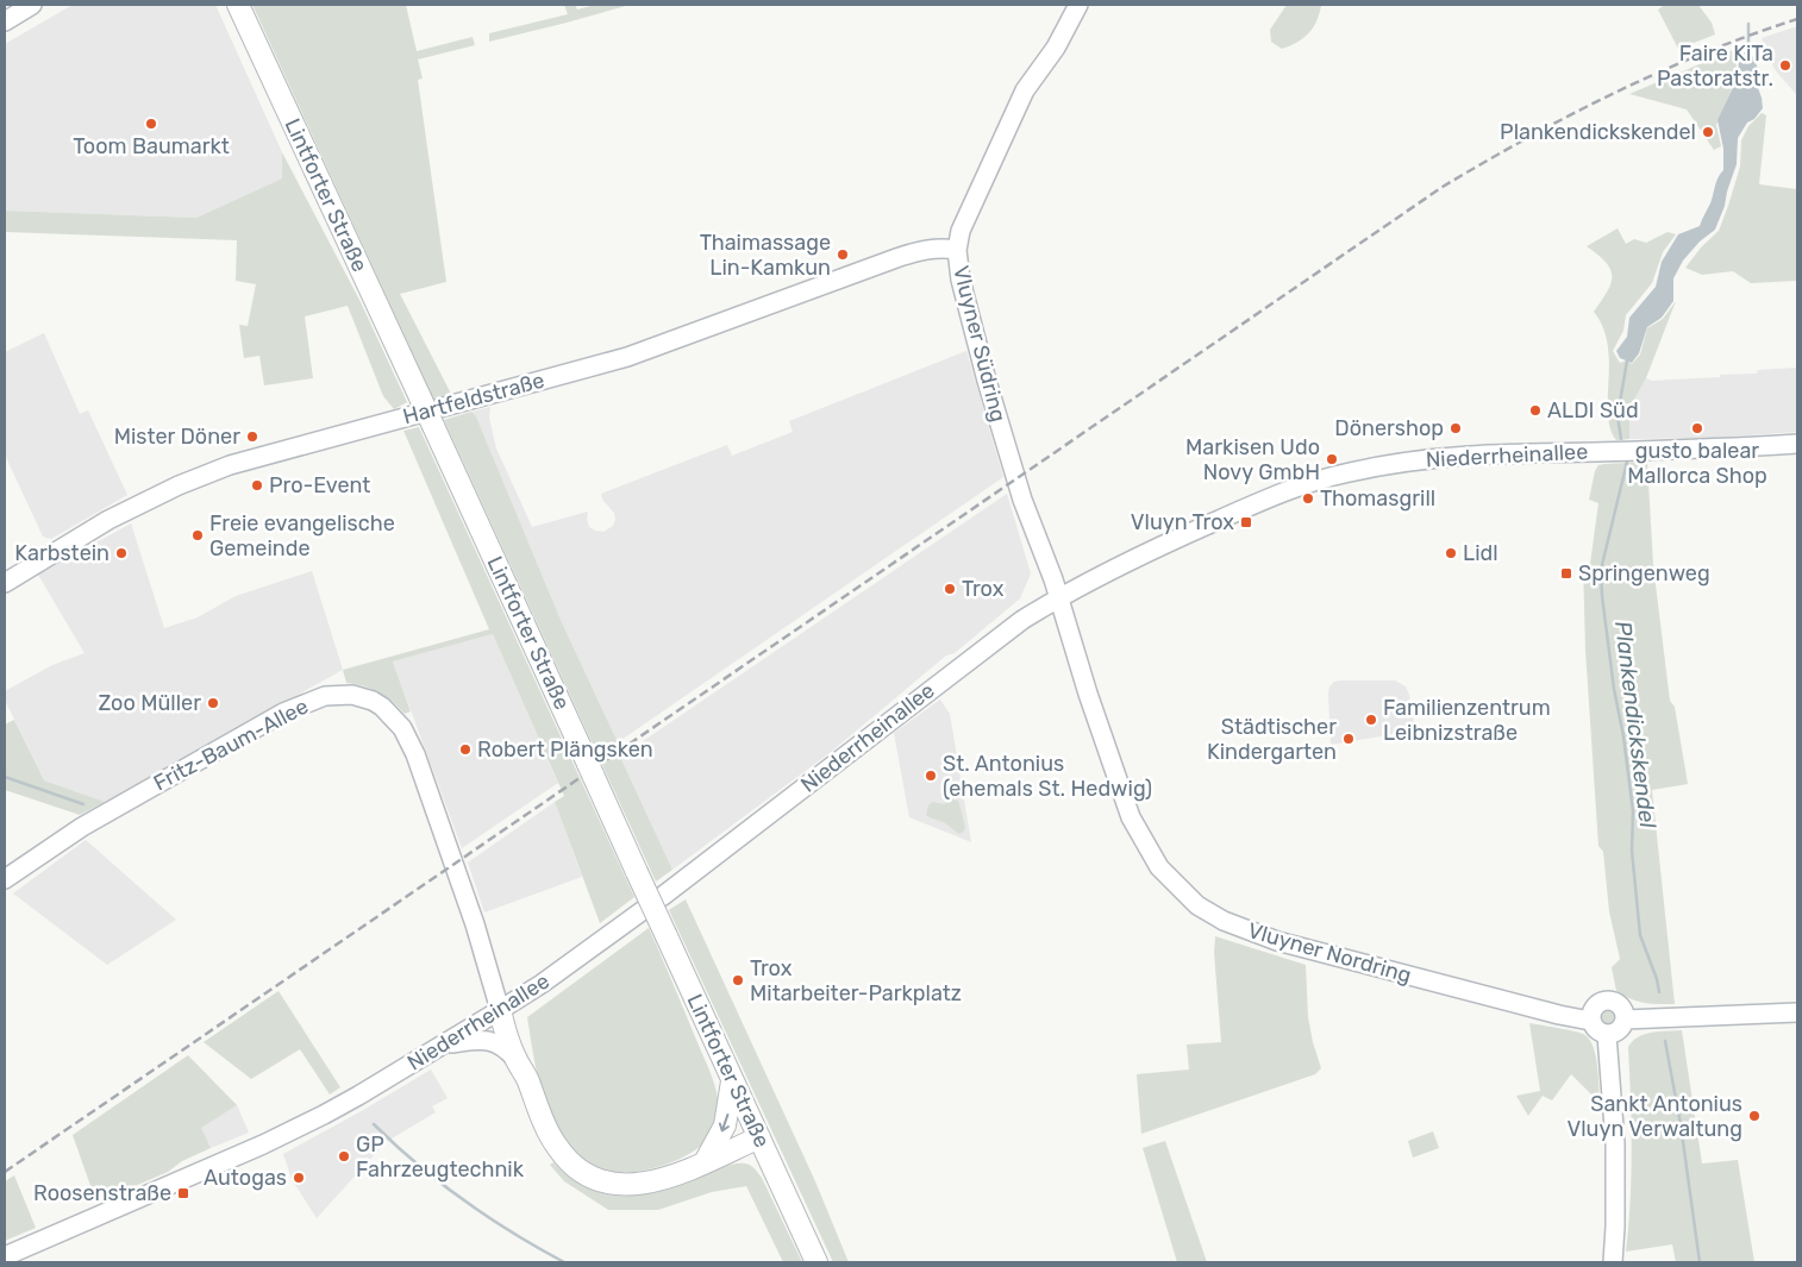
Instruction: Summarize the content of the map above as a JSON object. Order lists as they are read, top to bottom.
{
  "streets": {
    "main road": ["Lintforter Straße"],
    "street": [
      "Vluyner Südring",
      "Hartfeldstraße",
      "Niederrheinallee",
      "Fritz-Baum-Allee",
      "Vluyner Nordring"
    ]
  },
  "crossings": [
    ["Vluyner Südring", "Hartfeldstraße"],
    ["Vluyner Südring", "Niederrheinallee"],
    ["Vluyner Südring", "Vluyner Nordring"],
    ["Niederrheinallee", "Fritz-Baum-Allee"],
    ["Niederrheinallee", "Vluyner Nordring"]
  ],
  "water": ["Plankendickskendel"],
  "places": {
    "other": [
      "Faire KiTa Pastoratstr.",
      "Toom Baumarkt",
      "Plankendickskendel",
      "Thaimassage Lin-Kamkun",
      "ALDI Süd",
      "Dönershop",
      "gusto balear Mallorca Shop",
      "Mister Döner",
      "Markisen Udo Novy GmbH",
      "Pro-Event",
      "Thomasgrill",
      "Freie evangelische Gemeinde",
      "Karbstein",
      "Lidl",
      "Trox",
      "Zoo Müller",
      "Familienzentrum Leibnizstraße",
      "Städtischer Kindergarten",
      "Robert Plängsken",
      "St. Antonius (ehemals St. Hedwig)",
      "Trox Mitarbeiter-Parkplatz",
      "Sankt Antonius Vluyn Verwaltung",
      "GP Fahrzeugtechnik",
      "Autogas"
    ],
    "transit": ["Vluyn Trox", "Springenweg", "Roosenstraße"]
  }
}
